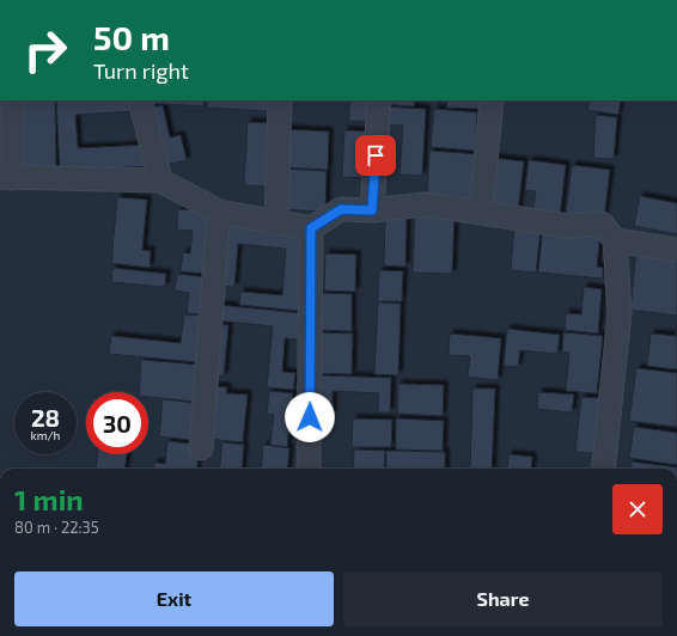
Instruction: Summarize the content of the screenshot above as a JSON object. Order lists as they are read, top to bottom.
{
  "page": {
    "turn": ["50 m", "Turn right"],
    "speed": "28 km/h",
    "limit": "30",
    "heading": ["1 min", "80 m · 22:35"],
    "buttons": ["Exit", "Share"]
  }
}
